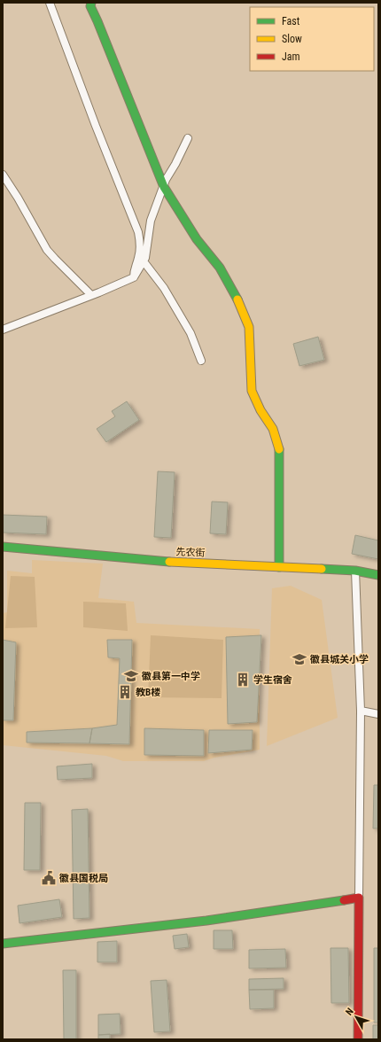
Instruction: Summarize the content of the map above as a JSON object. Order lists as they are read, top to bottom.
{
  "streets": {
    "street": ["先农街"]
  },
  "places": {
    "school or university": ["徽县城关小学", "徽县第一中学"],
    "building": ["学生宿舍", "教B楼"],
    "public building": ["徽县国税局"]
  },
  "legend": ["Fast", "Slow", "Jam"],
  "north": "top left"
}
